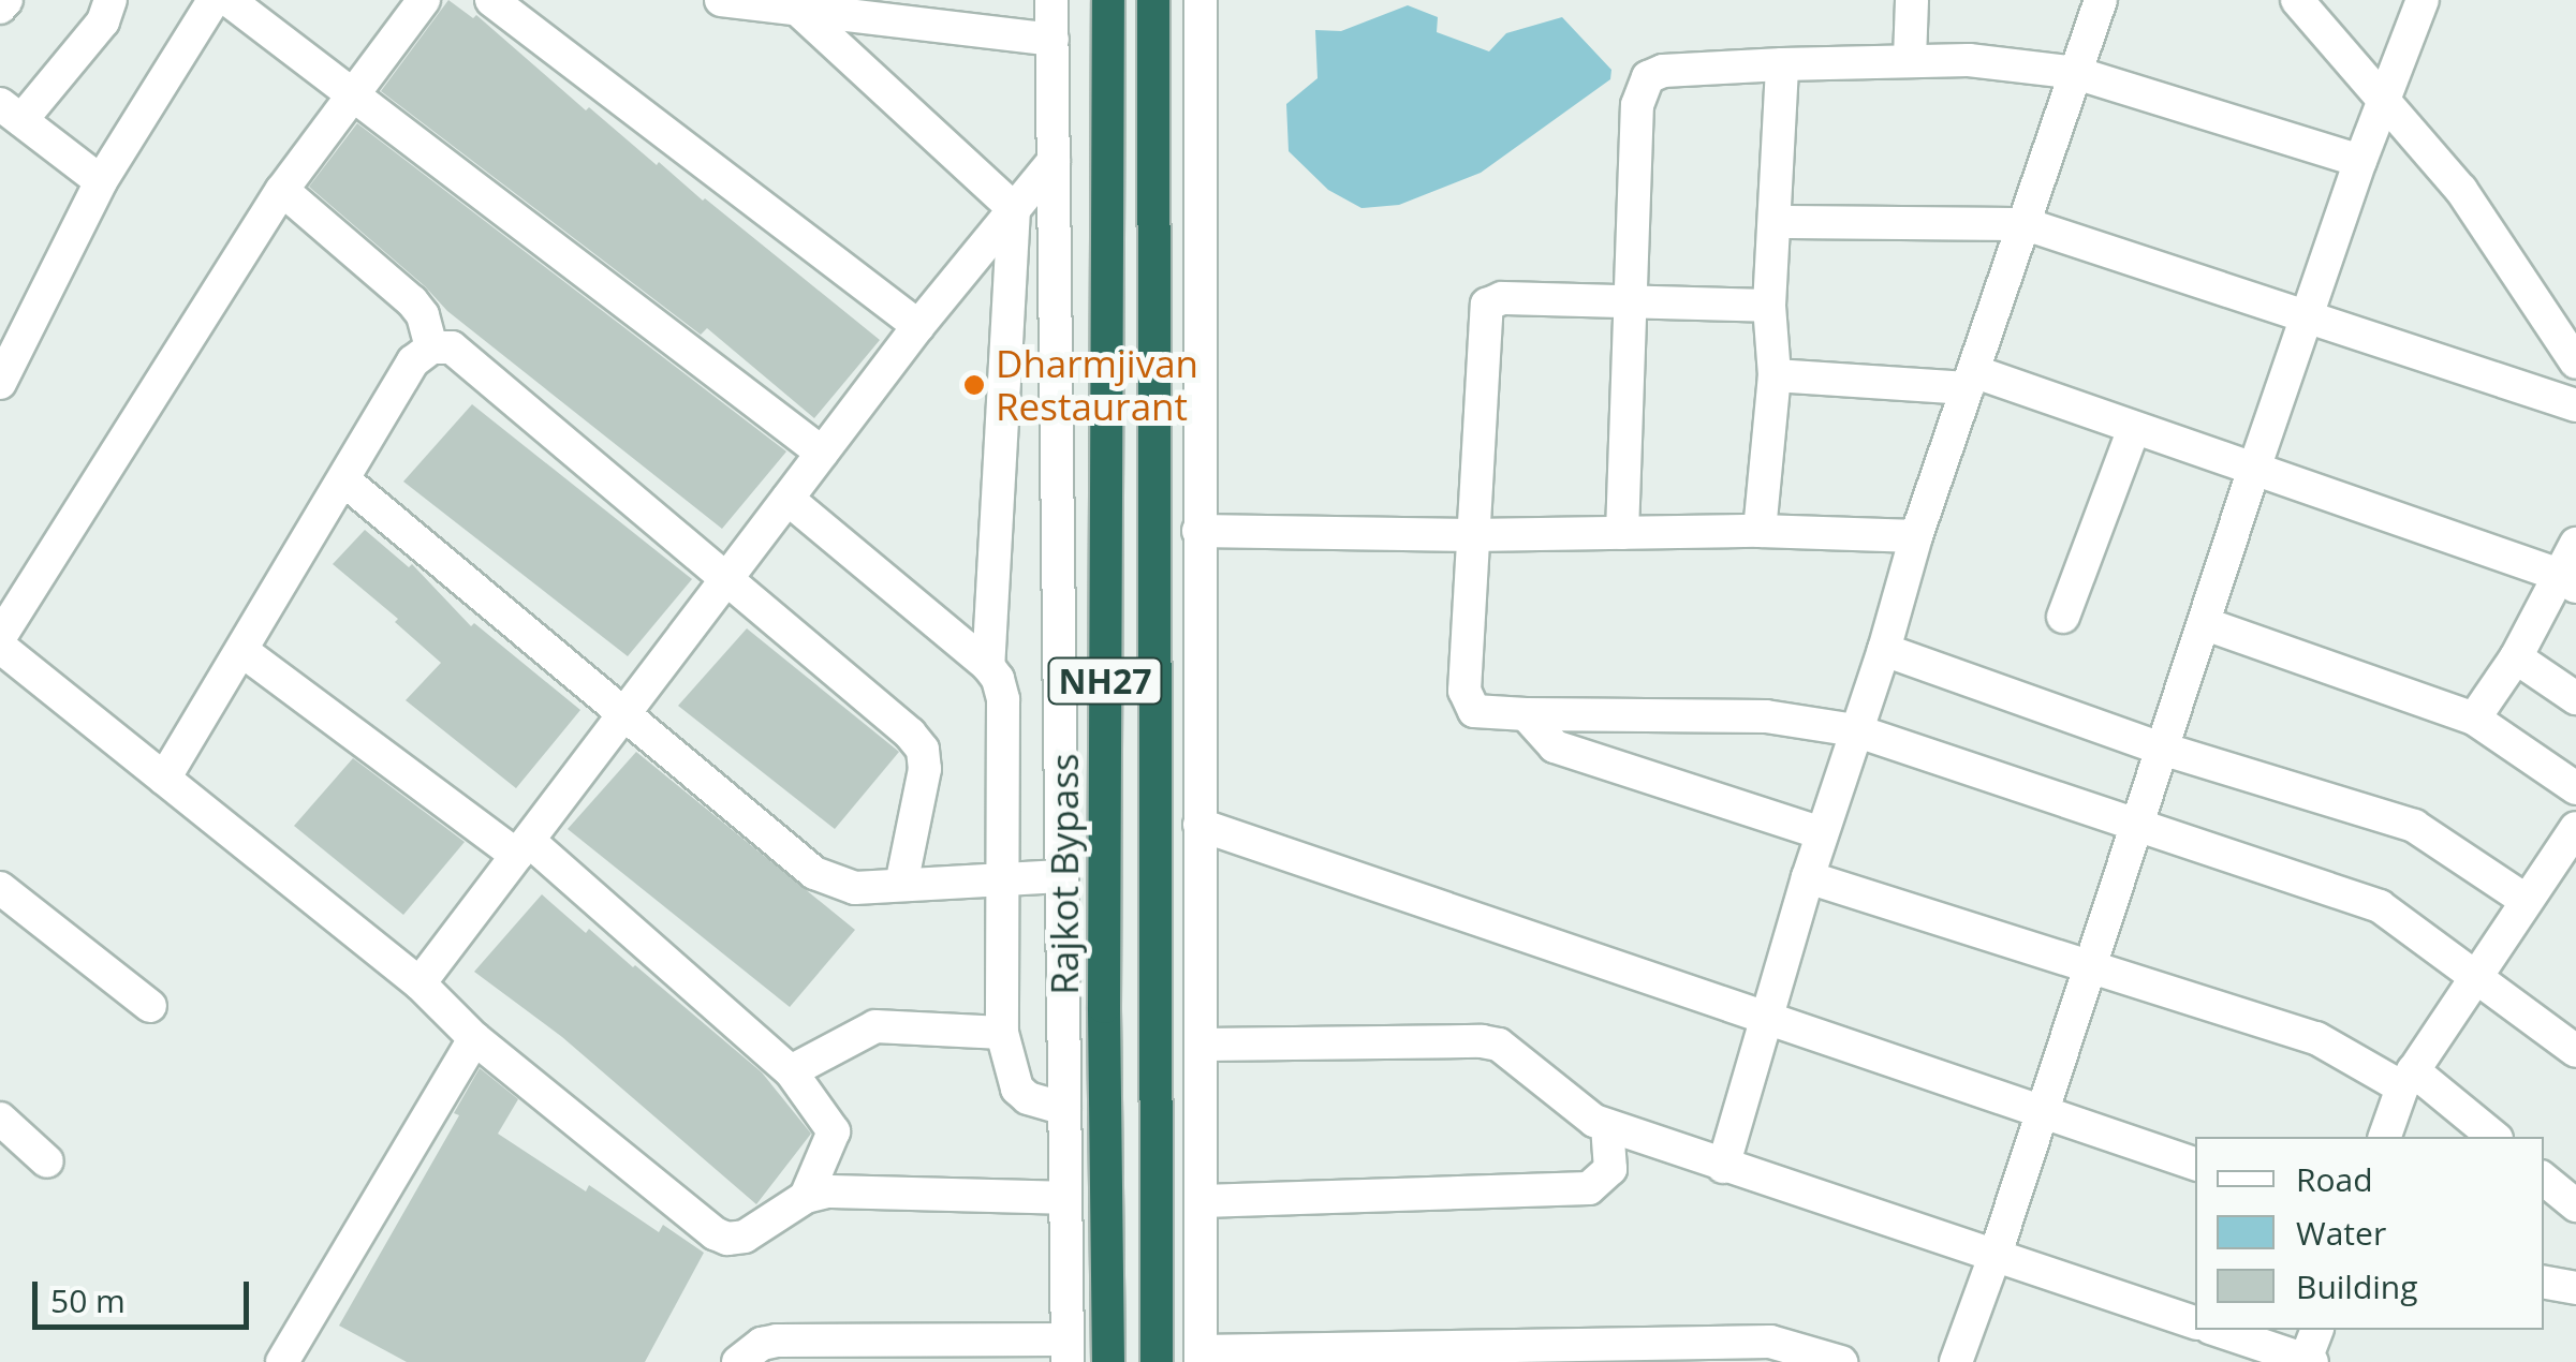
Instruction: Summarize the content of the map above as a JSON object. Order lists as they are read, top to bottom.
{
  "streets": {
    "highway": ["NH27", "Rajkot Bypass"]
  },
  "places": ["Dharmjivan Restaurant"],
  "legend": ["Road", "Water", "Building"],
  "scale_bar": "50 m"
}
